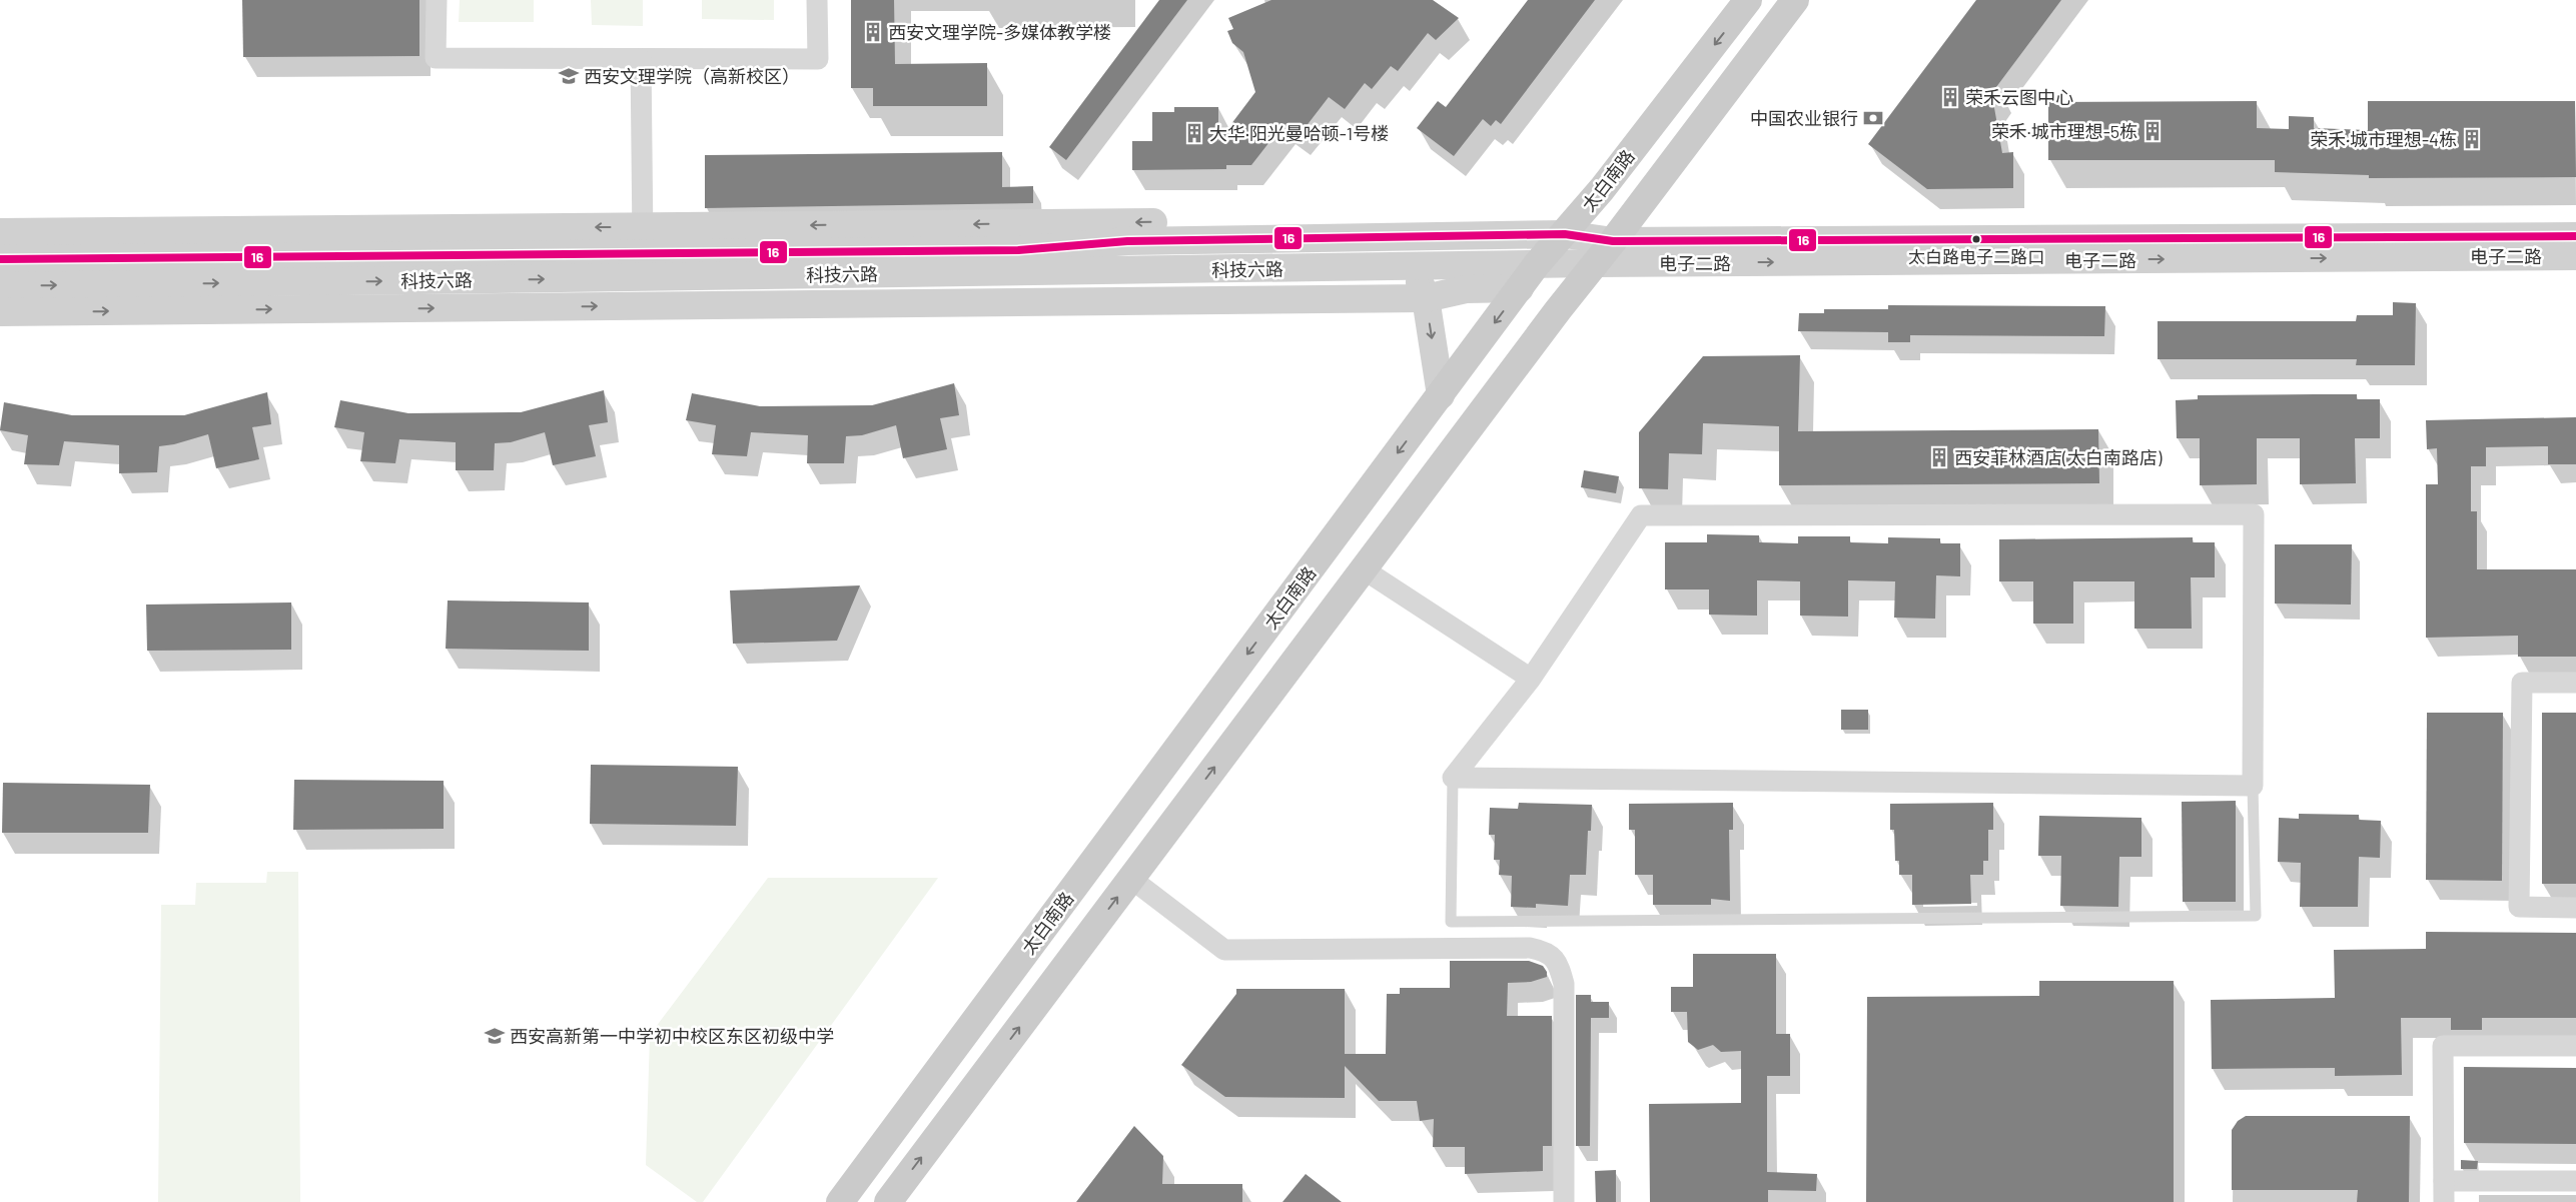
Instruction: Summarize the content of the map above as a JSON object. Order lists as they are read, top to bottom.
{
  "streets": {
    "main road": ["太白南路", "电子二路", "科技六路"]
  },
  "crossings": [
    ["太白南路", "科技六路"],
    ["电子二路", "科技六路"]
  ],
  "places": {
    "building": [
      "西安文理学院-多媒体教学楼",
      "荣禾云图中心",
      "荣禾·城市理想-5栋",
      "大华·阳光曼哈顿-1号楼",
      "荣禾·城市理想-4栋",
      "西安菲林酒店(太白南路店)"
    ],
    "school or university": ["西安文理学院（高新校区）", "西安高新第一中学初中校区东区初级中学"],
    "bank": ["中国农业银行"],
    "other": ["太白路电子二路口"]
  },
  "lines": ["transit line 16"]
}
